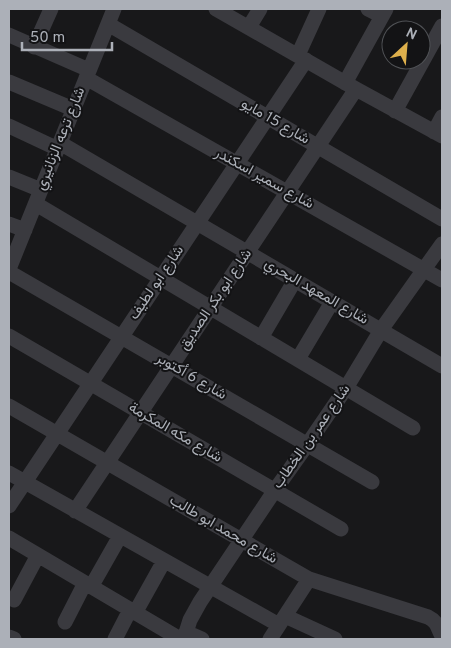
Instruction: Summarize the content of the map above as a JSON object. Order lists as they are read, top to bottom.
{
  "streets": {
    "street": [
      "شارع 15 مايو",
      "شارع ترعه الزنانيري",
      "شارع سمير اسكندر",
      "شارع ابو لطيف",
      "شارع المعهد البحري",
      "شارع ابو بكر الصديق",
      "شارع 6 أكتوبر",
      "شارع مكه المكرمة",
      "شارع عمر بن الخطاب",
      "شارع محمد ابو طالب"
    ]
  },
  "crossings": [
    ["شارع 15 مايو", "شارع ترعه الزنانيري"],
    ["شارع 15 مايو", "شارع ابو لطيف"],
    ["شارع 15 مايو", "شارع ابو بكر الصديق"],
    ["شارع ترعه الزنانيري", "شارع سمير اسكندر"],
    ["شارع ترعه الزنانيري", "شارع المعهد البحري"],
    ["شارع ترعه الزنانيري", "شارع 6 أكتوبر"],
    ["شارع سمير اسكندر", "شارع ابو لطيف"],
    ["شارع سمير اسكندر", "شارع ابو بكر الصديق"],
    ["شارع سمير اسكندر", "شارع عمر بن الخطاب"],
    ["شارع ابو لطيف", "شارع المعهد البحري"],
    ["شارع ابو لطيف", "شارع 6 أكتوبر"],
    ["شارع ابو لطيف", "شارع مكه المكرمة"],
    ["شارع ابو لطيف", "شارع محمد ابو طالب"],
    ["شارع المعهد البحري", "شارع ابو بكر الصديق"],
    ["شارع المعهد البحري", "شارع عمر بن الخطاب"],
    ["شارع ابو بكر الصديق", "شارع 6 أكتوبر"],
    ["شارع ابو بكر الصديق", "شارع مكه المكرمة"],
    ["شارع ابو بكر الصديق", "شارع محمد ابو طالب"],
    ["شارع 6 أكتوبر", "شارع عمر بن الخطاب"],
    ["شارع مكه المكرمة", "شارع عمر بن الخطاب"],
    ["شارع عمر بن الخطاب", "شارع محمد ابو طالب"]
  ],
  "scale_bar": "50 m",
  "north": "top right"
}
